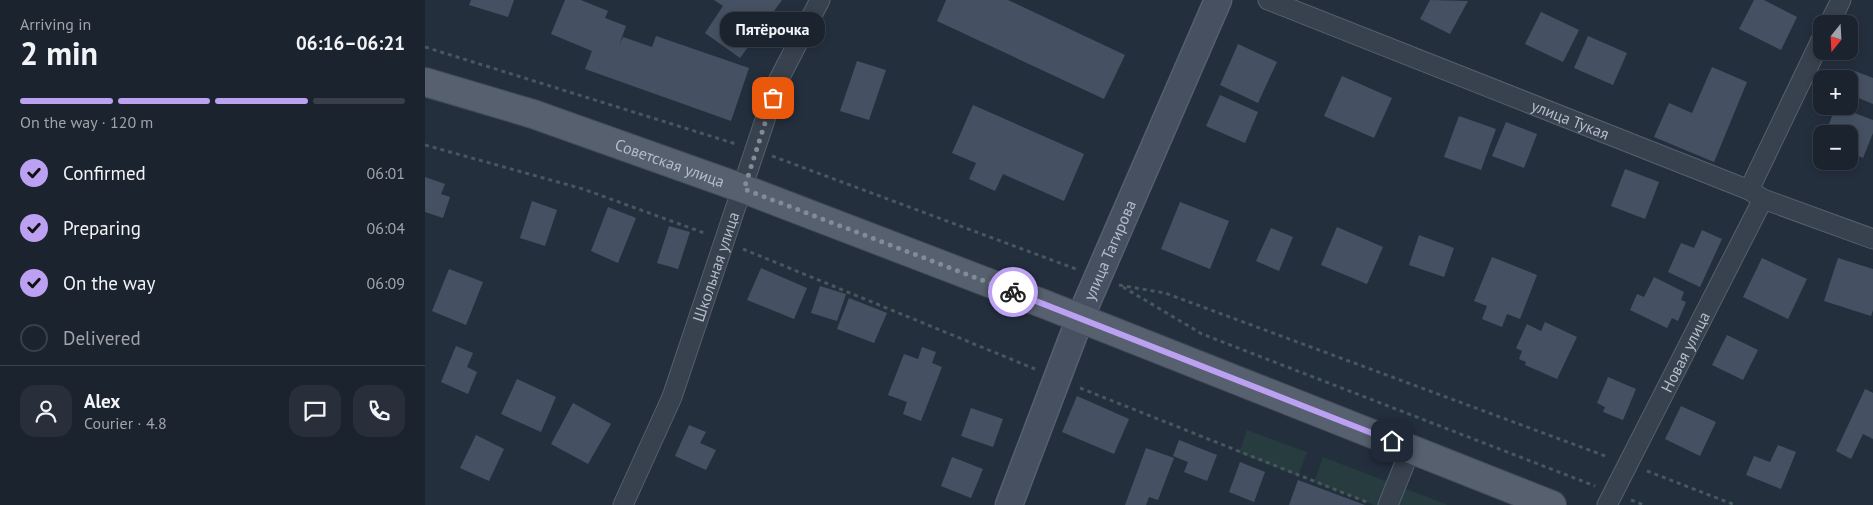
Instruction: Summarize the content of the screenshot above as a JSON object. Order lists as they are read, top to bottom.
{
  "streets": {
    "main road": ["Советская улица"],
    "street": [
      "улица Тукая",
      "улица Тагирова",
      "Школьная улица",
      "Новая улица"
    ]
  },
  "crossings": [
    ["улица Тукая", "Новая улица"],
    ["Советская улица", "улица Тагирова"],
    ["Советская улица", "Школьная улица"]
  ],
  "places": ["Пятёрочка"],
  "north": "bottom",
  "page": {
    "heading": ["2 min", "Arriving in", "06:16–06:21"],
    "panel": ["Alex", "Courier · 4.8"],
    "bubble": "Пятёрочка",
    "map_buttons": ["+", "−"],
    "bar": "On the way · 120 m",
    "list": [
      ["Confirmed", "06:01"],
      ["Preparing", "06:04"],
      ["On the way", "06:09"],
      "Delivered"
    ]
  }
}
